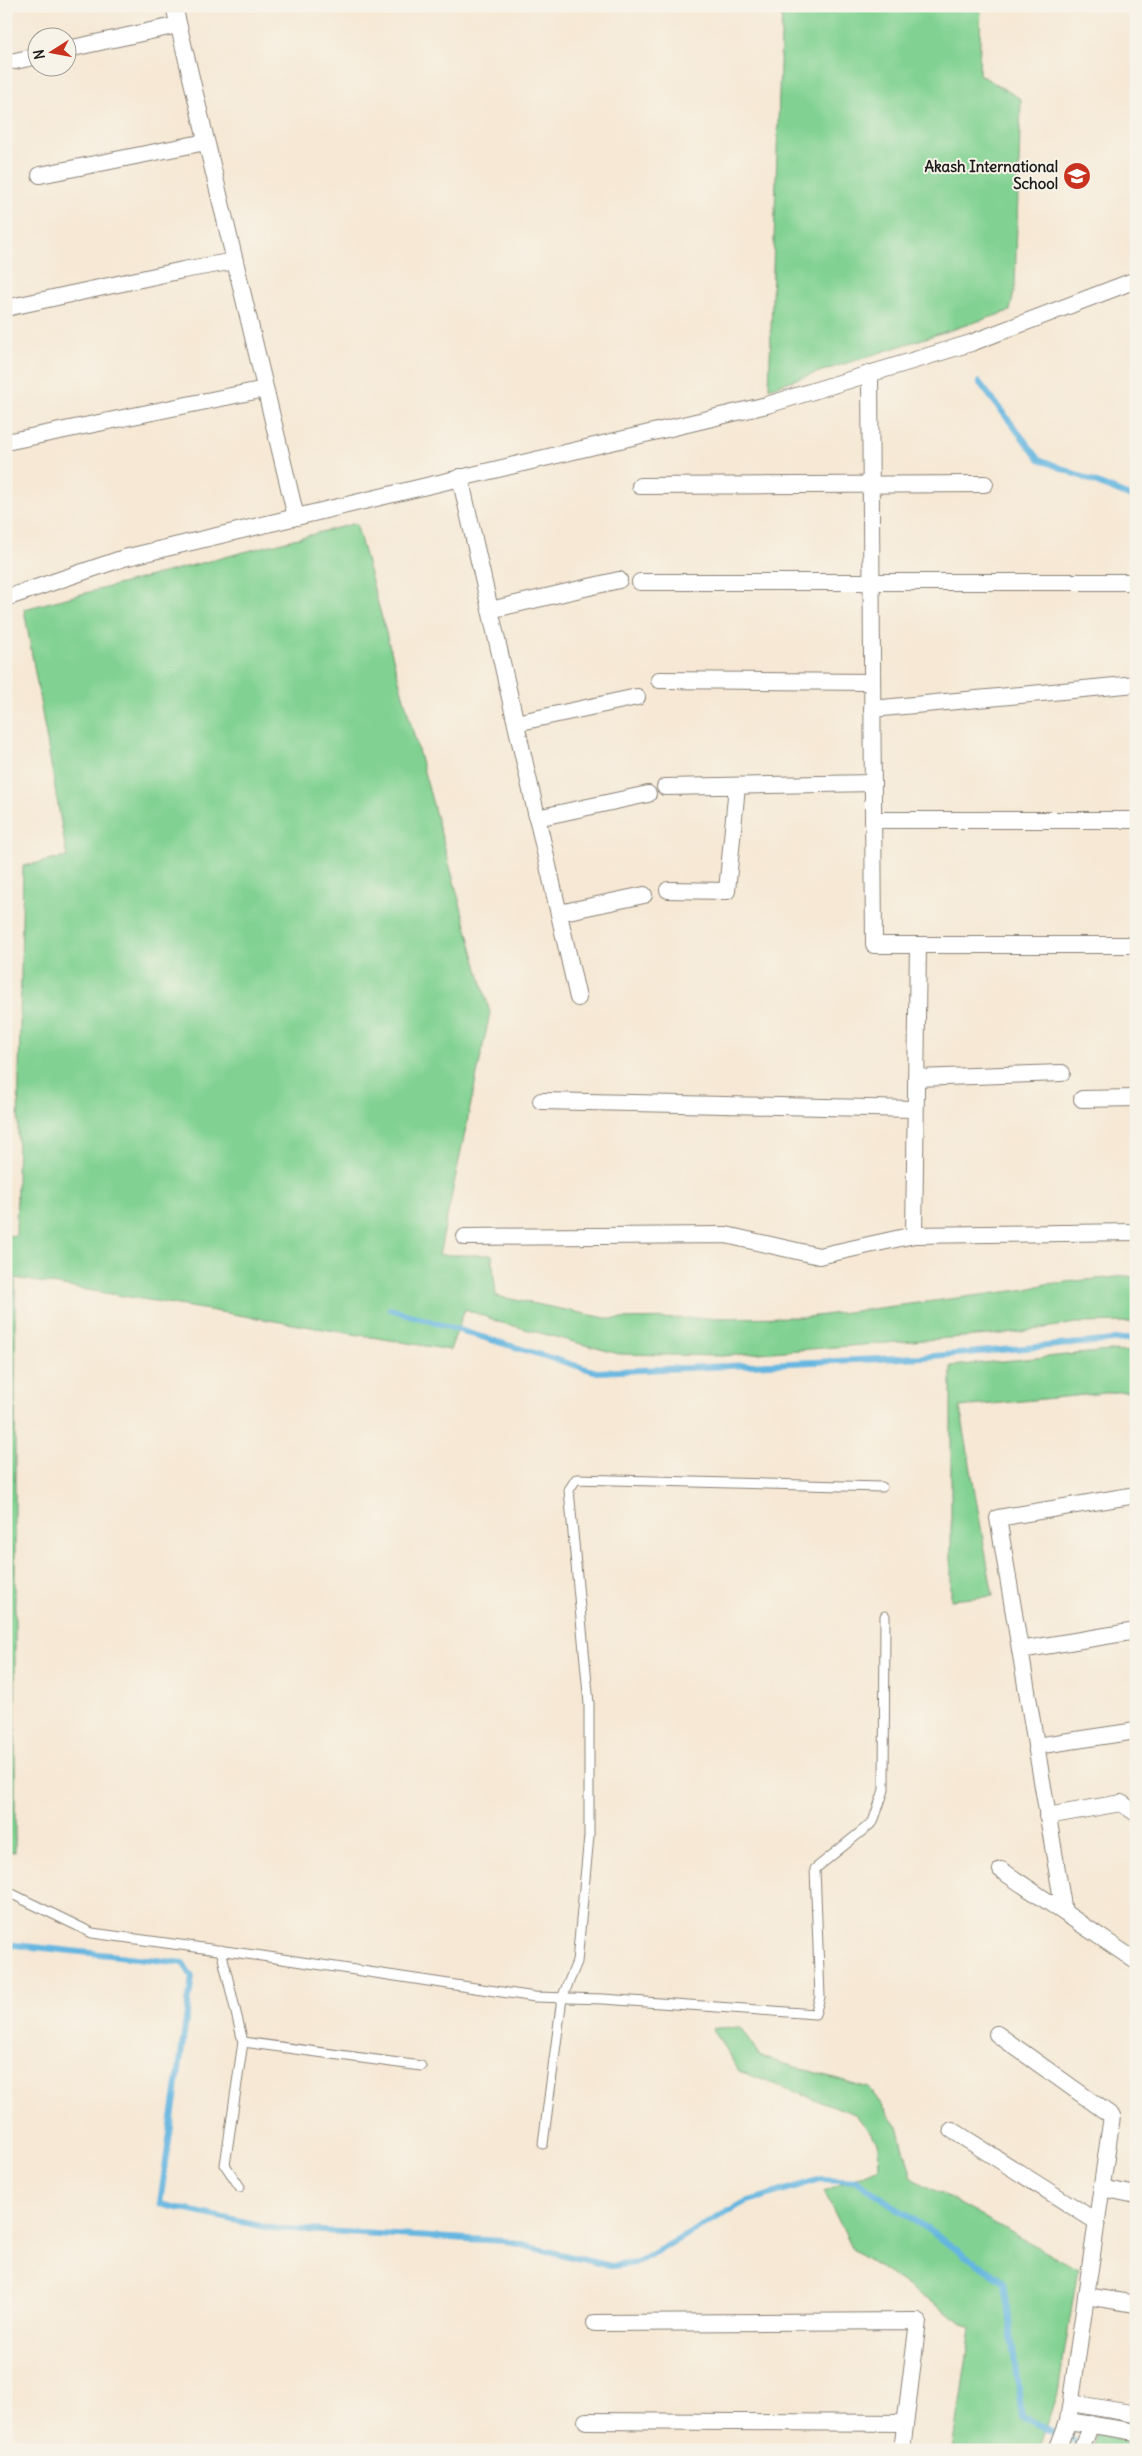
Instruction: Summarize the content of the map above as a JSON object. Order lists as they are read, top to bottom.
{
  "places": {
    "school or university": ["Akash International School"]
  },
  "north": "left"
}
